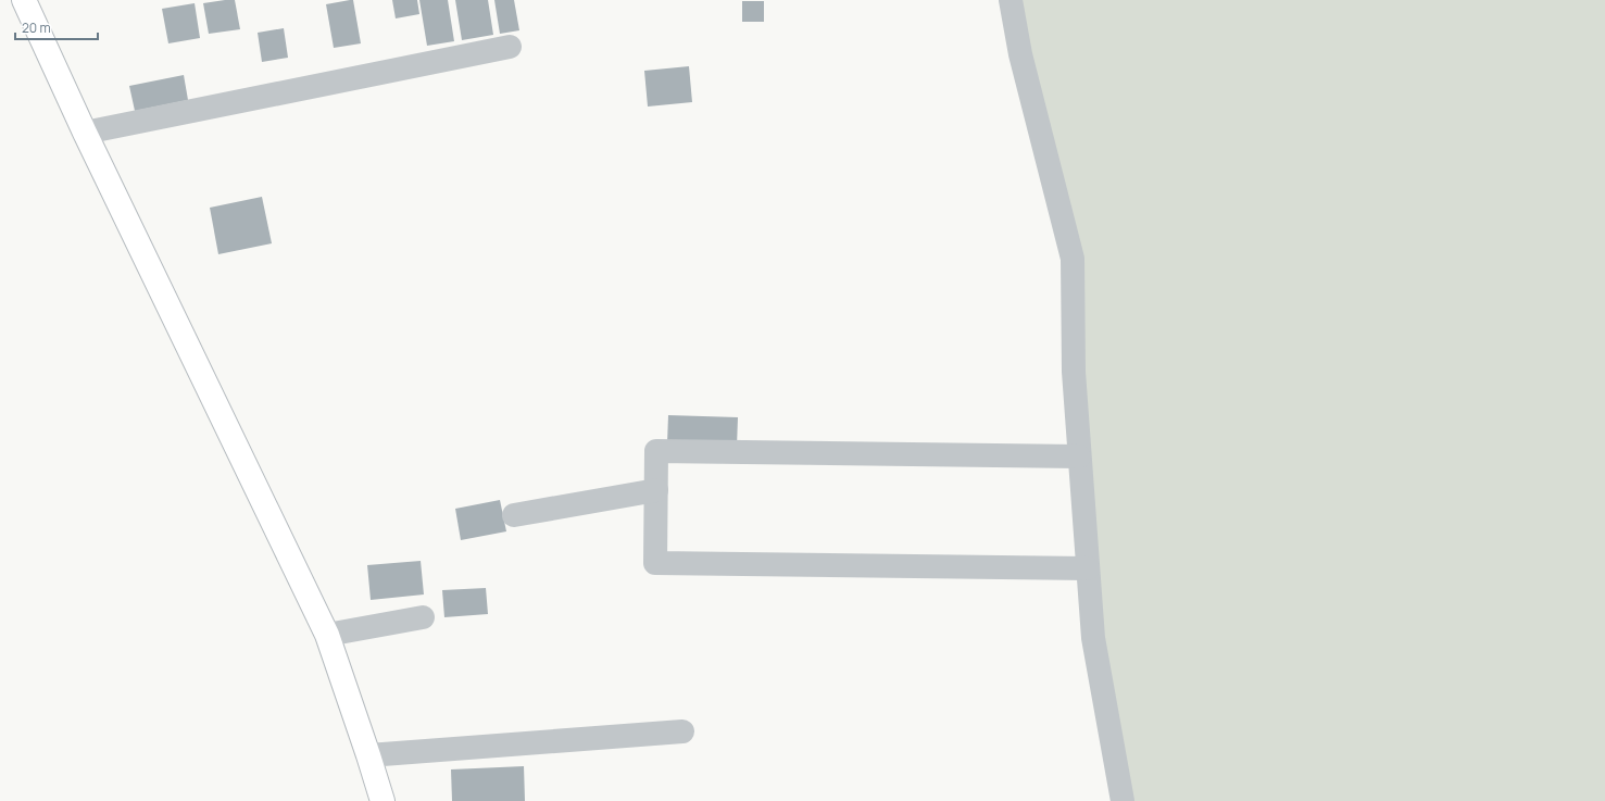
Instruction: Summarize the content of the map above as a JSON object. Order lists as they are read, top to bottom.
{
  "scale_bar": "20 m"
}
